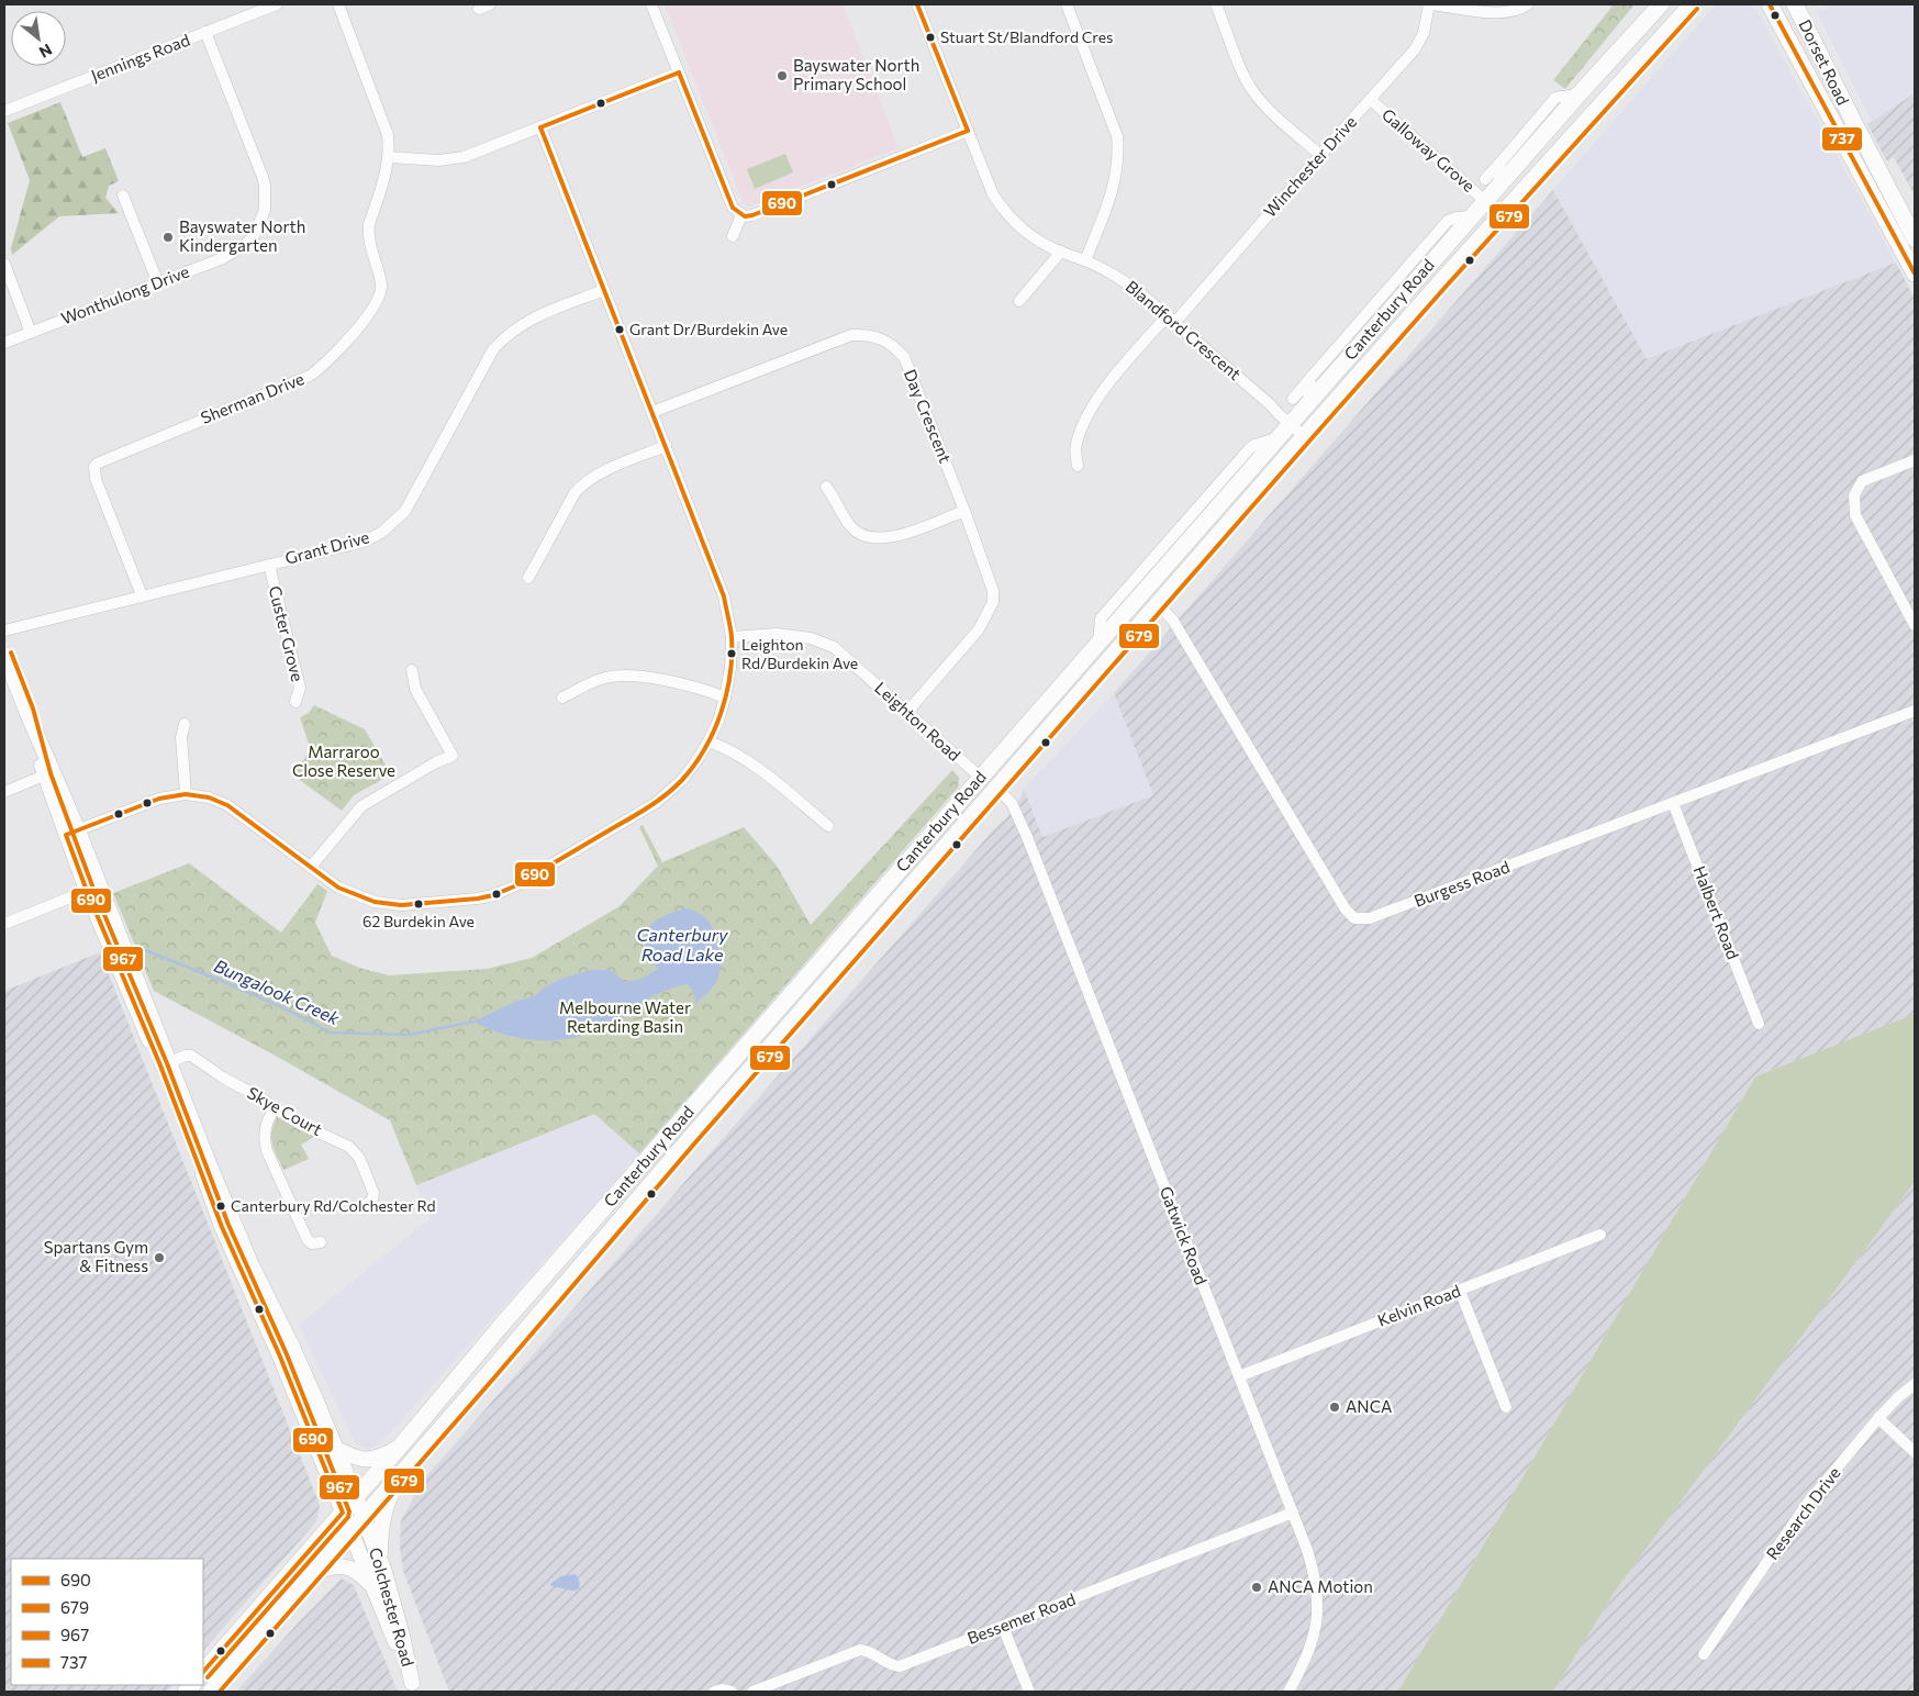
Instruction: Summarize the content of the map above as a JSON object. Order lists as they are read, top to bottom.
{
  "streets": {
    "main road": ["Dorset Road", "Canterbury Road", "Colchester Road"],
    "street": [
      "Jennings Road",
      "Galloway Grove",
      "Winchester Drive",
      "Wonthulong Drive",
      "Blandford Crescent",
      "Sherman Drive",
      "Day Crescent",
      "Grant Drive",
      "Custer Grove",
      "Leighton Road",
      "Burgess Road",
      "Halbert Road",
      "Skye Court",
      "Gatwick Road",
      "Kelvin Road",
      "Research Drive",
      "Bessemer Road"
    ]
  },
  "crossings": [
    ["Jennings Road", "Wonthulong Drive"],
    ["Galloway Grove", "Winchester Drive"],
    ["Galloway Grove", "Canterbury Road"],
    ["Winchester Drive", "Blandford Crescent"],
    ["Canterbury Road", "Blandford Crescent"],
    ["Canterbury Road", "Leighton Road"],
    ["Canterbury Road", "Burgess Road"],
    ["Canterbury Road", "Gatwick Road"],
    ["Canterbury Road", "Colchester Road"],
    ["Sherman Drive", "Grant Drive"],
    ["Day Crescent", "Leighton Road"],
    ["Grant Drive", "Custer Grove"],
    ["Burgess Road", "Halbert Road"],
    ["Skye Court", "Colchester Road"],
    ["Gatwick Road", "Kelvin Road"],
    ["Gatwick Road", "Bessemer Road"]
  ],
  "water": ["Canterbury Road Lake", "Bungalook Creek"],
  "parks": ["Marraroo Close Reserve", "Melbourne Water Retarding Basin"],
  "places": [
    "Stuart St/Blandford Cres",
    "Bayswater North Primary School",
    "Bayswater North Kindergarten",
    "Grant Dr/Burdekin Ave",
    "Leighton Rd/Burdekin Ave",
    "62 Burdekin Ave",
    "Canterbury Rd/Colchester Rd",
    "Spartans Gym & Fitness",
    "ANCA",
    "ANCA Motion"
  ],
  "lines": [
    "transit line 690",
    "transit line 737",
    "transit line 679",
    "transit line 967"
  ],
  "legend": [
    "690",
    "679",
    "967",
    "737"
  ],
  "north": "bottom right"
}
